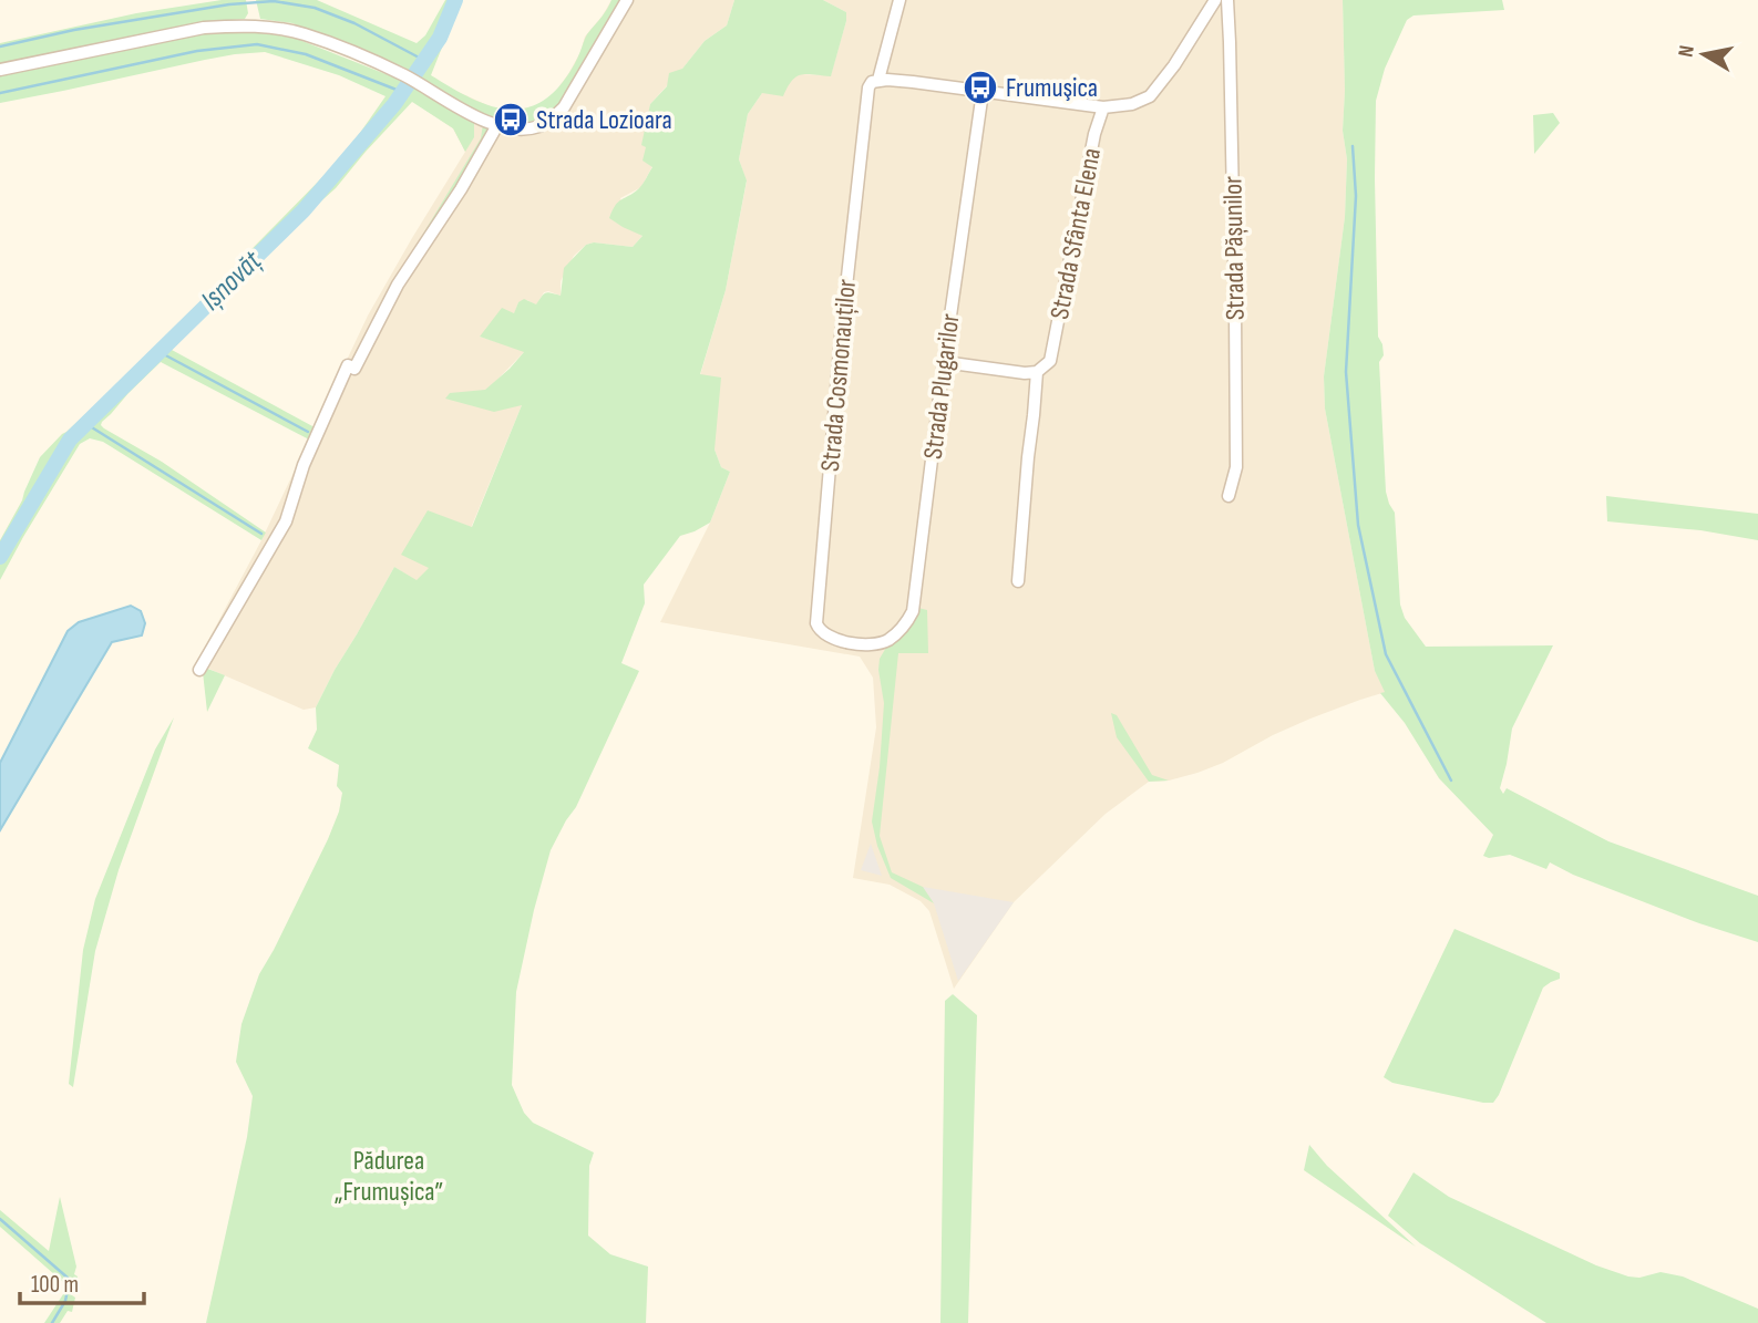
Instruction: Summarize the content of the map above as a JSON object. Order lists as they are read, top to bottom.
{
  "streets": {
    "street": [
      "Strada Sfânta Elena",
      "Strada Pășunilor",
      "Strada Cosmonauților",
      "Strada Plugarilor"
    ]
  },
  "crossings": [
    ["Strada Cosmonauților", "Strada Plugarilor"]
  ],
  "water": ["Ișnovăț"],
  "parks": ["Pădurea „Frumușica”"],
  "places": {
    "bus stop": ["Frumuşica", "Strada Lozioara"]
  },
  "scale_bar": "100 m",
  "north": "left"
}
